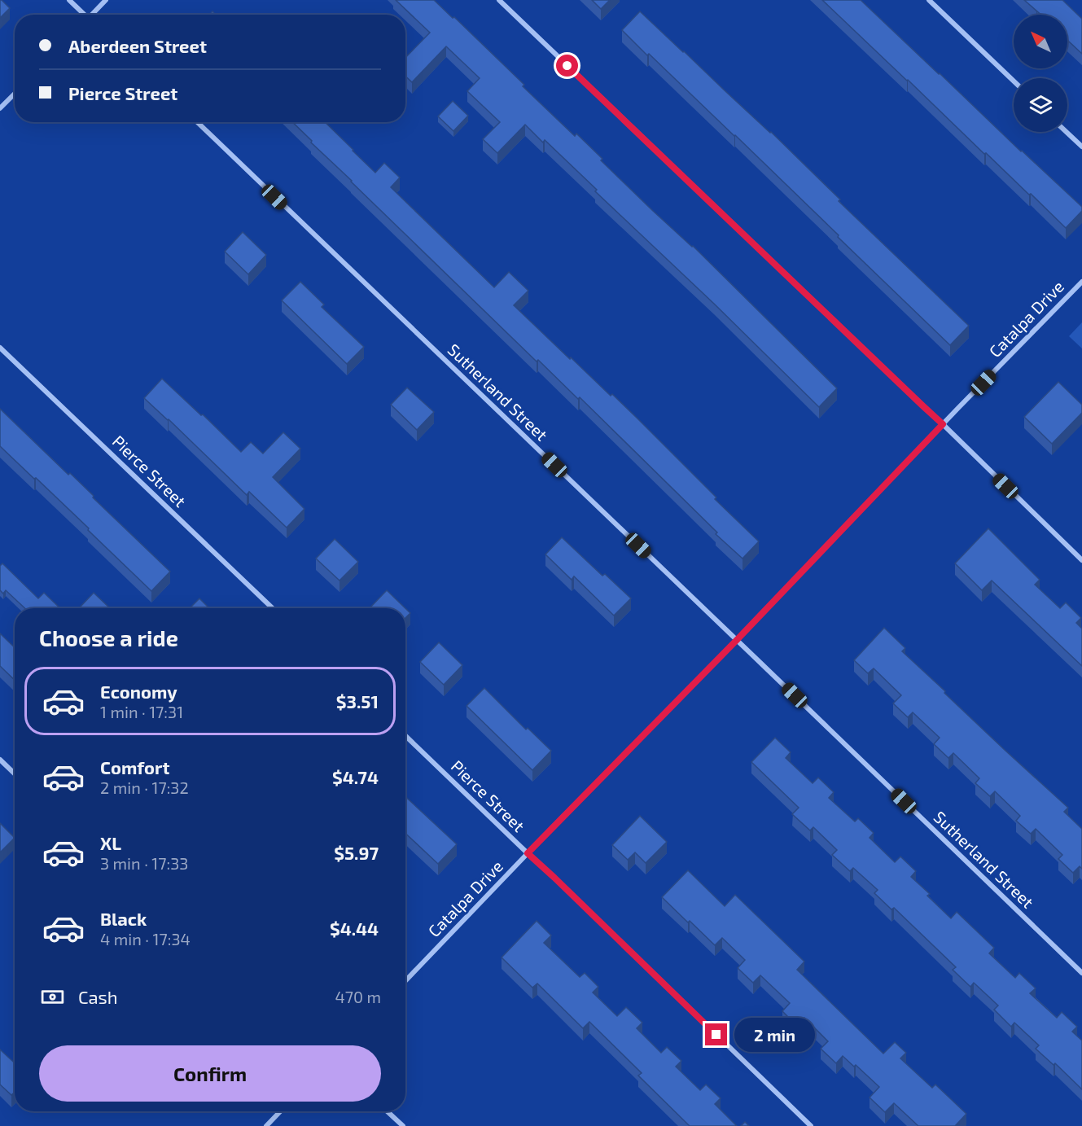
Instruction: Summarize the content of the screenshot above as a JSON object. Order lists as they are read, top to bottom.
{
  "streets": {
    "street": ["Catalpa Drive", "Sutherland Street", "Pierce Street"]
  },
  "crossings": [
    ["Catalpa Drive", "Sutherland Street"],
    ["Catalpa Drive", "Pierce Street"]
  ],
  "north": "top left",
  "page": {
    "banner": ["Aberdeen Street", "Pierce Street"],
    "heading": "Choose a ride",
    "list": [
      {
        "name": "Economy",
        "note": "1 min · 17:31",
        "value": "$3.51"
      },
      {
        "name": "Comfort",
        "note": "2 min · 17:32",
        "value": "$4.74"
      },
      {
        "name": "XL",
        "note": "3 min · 17:33",
        "value": "$5.97"
      },
      {
        "name": "Black",
        "note": "4 min · 17:34",
        "value": "$4.44"
      }
    ],
    "pay": ["Cash", "470 m"],
    "bubble": "2 min",
    "buttons": "Confirm"
  }
}
